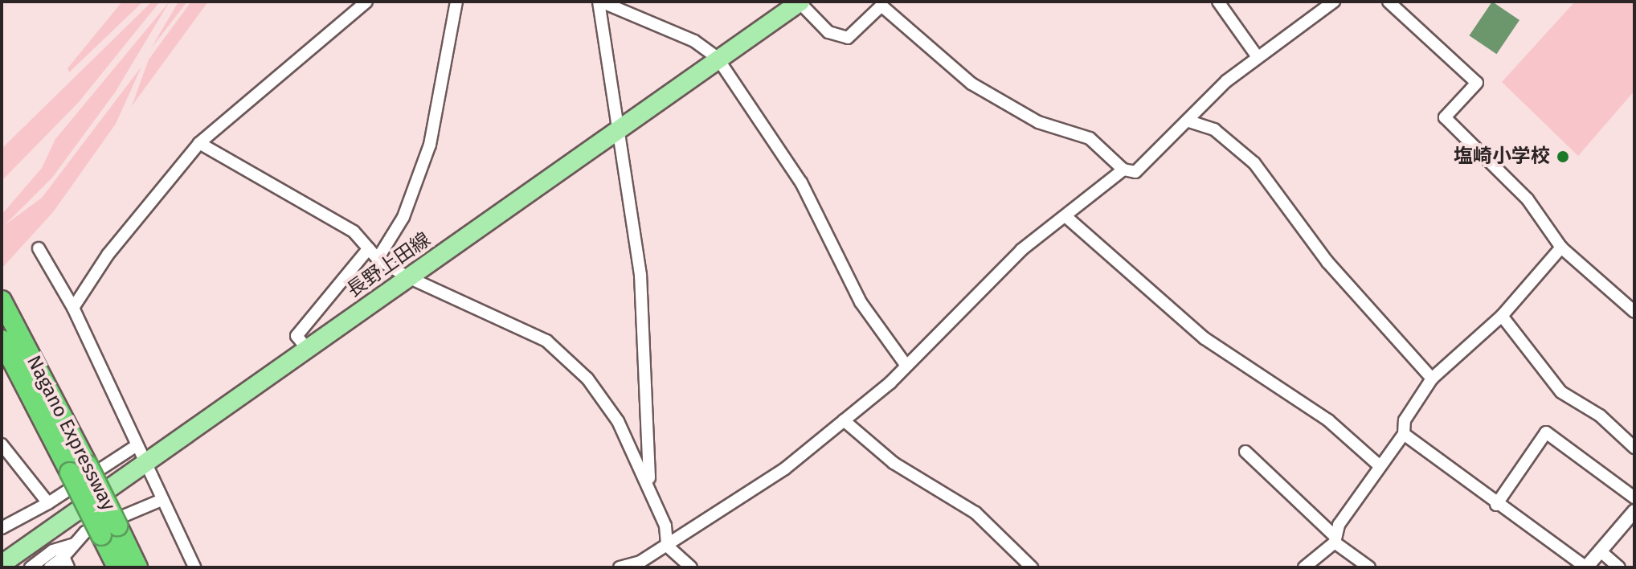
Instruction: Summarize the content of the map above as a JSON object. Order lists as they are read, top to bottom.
{
  "streets": {
    "highway": ["Nagano Expressway"],
    "main road": ["長野上田線"]
  },
  "places": ["塩崎小学校"]
}
